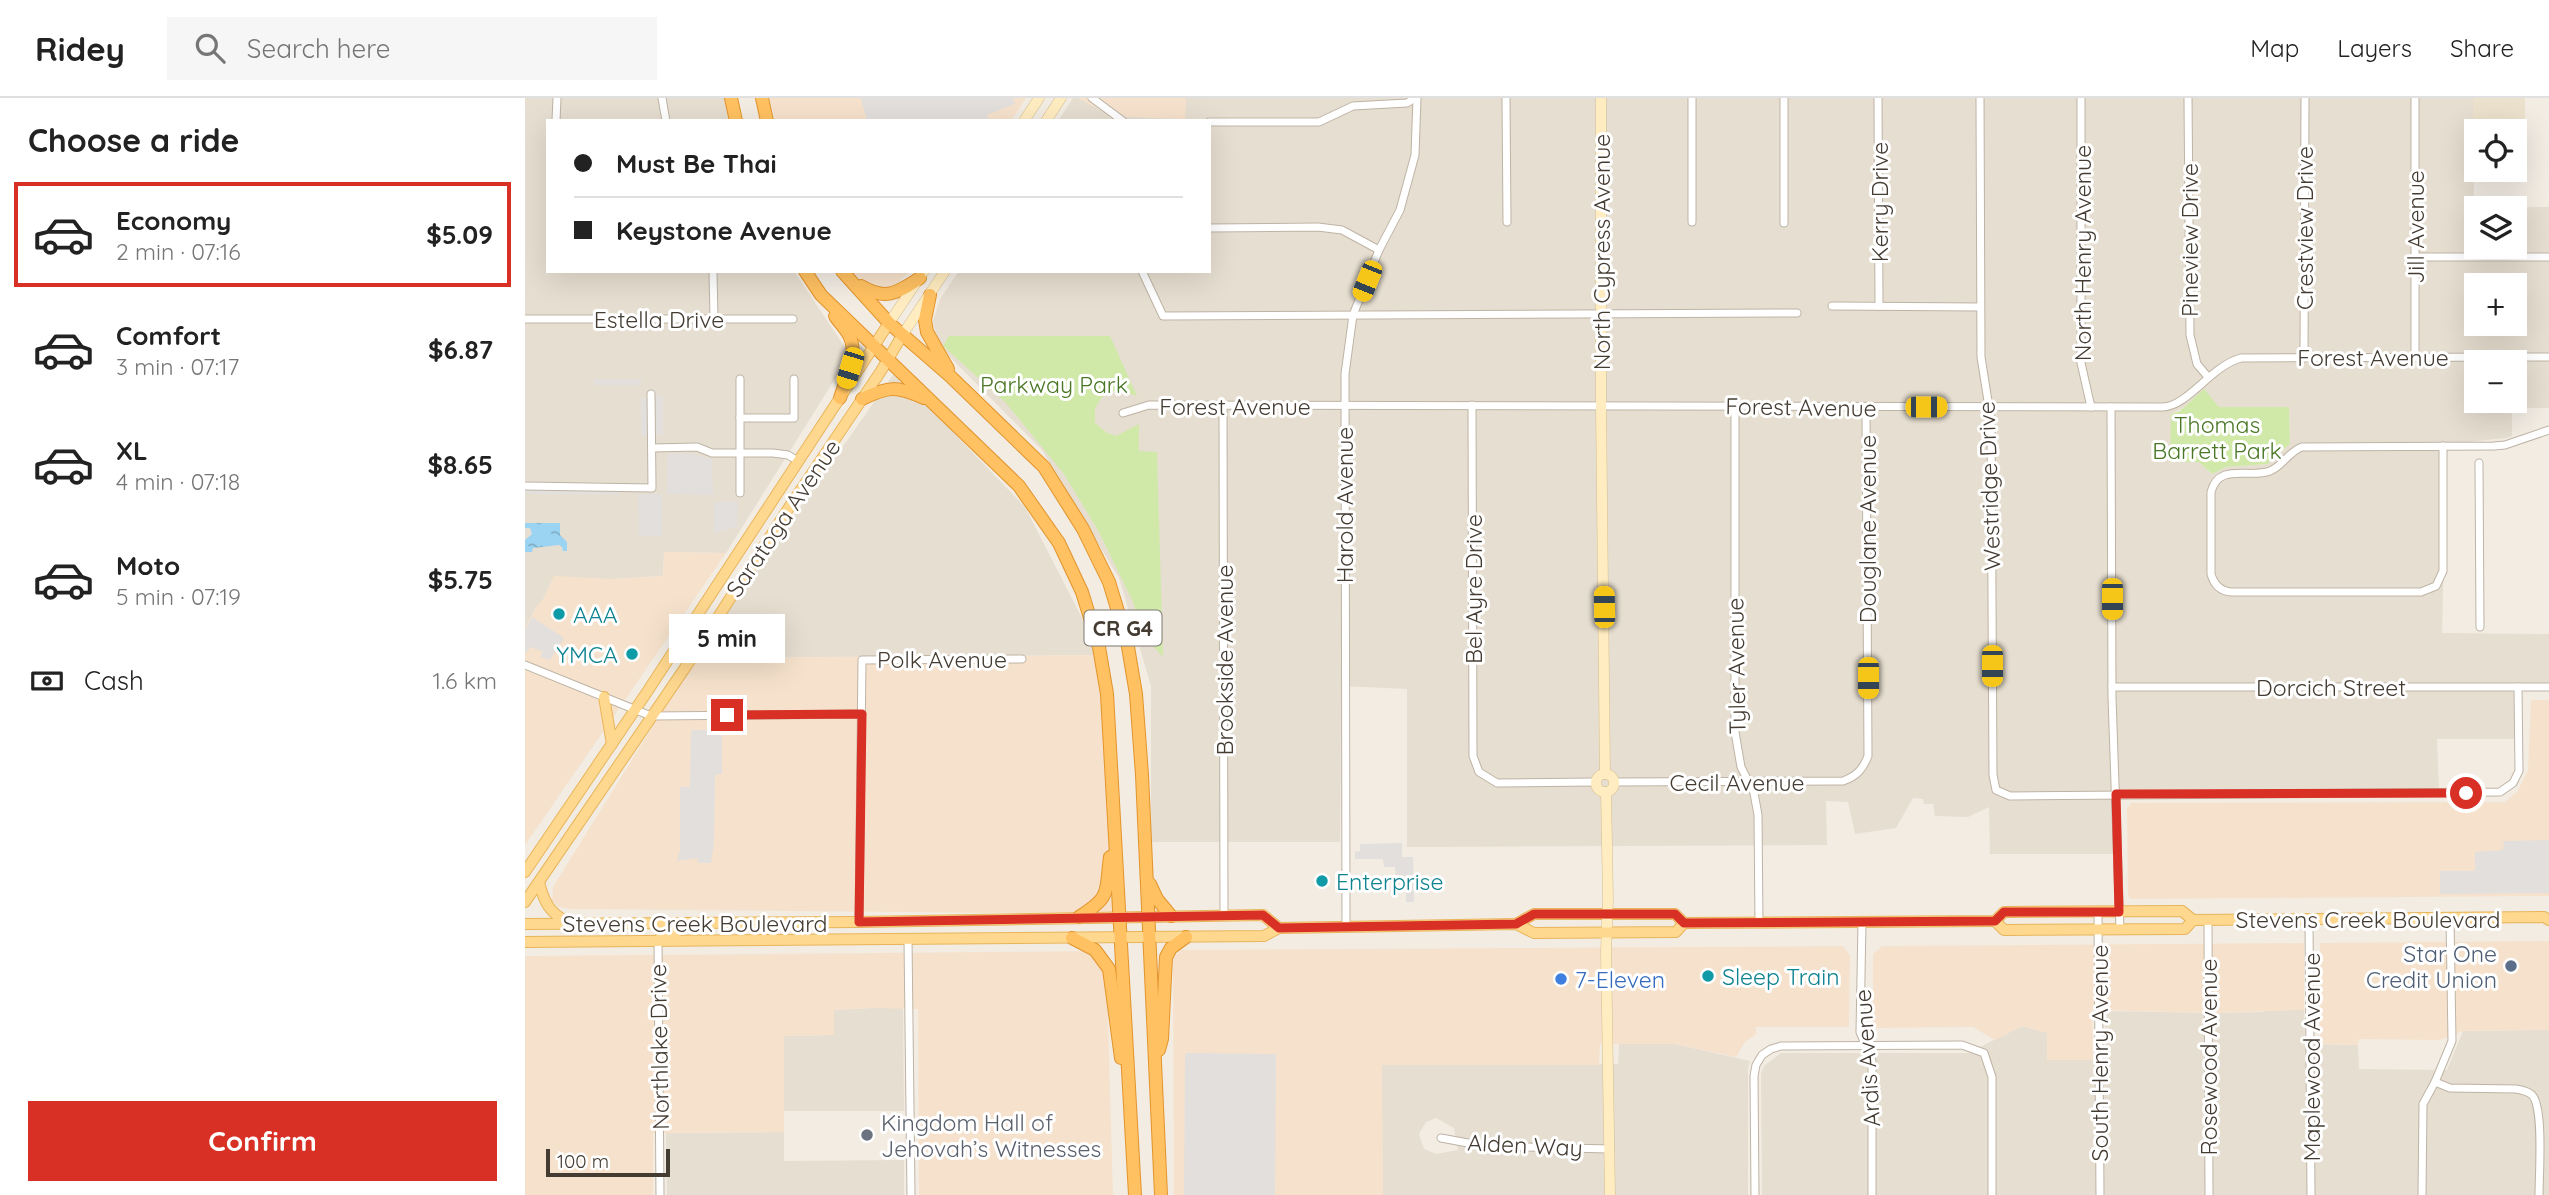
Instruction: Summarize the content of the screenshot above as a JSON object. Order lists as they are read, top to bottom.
{
  "streets": {
    "highway": ["CR G4"],
    "main road": ["Saratoga Avenue", "Stevens Creek Boulevard"],
    "street": [
      "Kerry Drive",
      "Jill Avenue",
      "Crestview Drive",
      "Pineview Drive",
      "North Cypress Avenue",
      "North Henry Avenue",
      "Estella Drive",
      "Forest Avenue",
      "Westridge Drive",
      "Harold Avenue",
      "Douglane Avenue",
      "Bel Ayre Drive",
      "Polk Avenue",
      "Brookside Avenue",
      "Tyler Avenue",
      "Dorcich Street",
      "Cecil Avenue",
      "Northlake Drive",
      "South Henry Avenue",
      "Rosewood Avenue",
      "Maplewood Avenue",
      "Ardis Avenue",
      "Alden Way"
    ]
  },
  "crossings": [
    ["Jill Avenue", "Forest Avenue"],
    ["Crestview Drive", "Forest Avenue"],
    ["Pineview Drive", "Forest Avenue"],
    ["North Cypress Avenue", "Forest Avenue"],
    ["North Cypress Avenue", "Bel Ayre Drive"],
    ["North Cypress Avenue", "Cecil Avenue"],
    ["North Henry Avenue", "Forest Avenue"],
    ["Forest Avenue", "Westridge Drive"],
    ["Forest Avenue", "Harold Avenue"],
    ["Forest Avenue", "Douglane Avenue"],
    ["Forest Avenue", "Bel Ayre Drive"],
    ["Forest Avenue", "Brookside Avenue"],
    ["Forest Avenue", "Tyler Avenue"],
    ["Harold Avenue", "Stevens Creek Boulevard"],
    ["Saratoga Avenue", "CR G4"],
    ["Douglane Avenue", "Cecil Avenue"],
    ["Bel Ayre Drive", "Cecil Avenue"],
    ["CR G4", "Stevens Creek Boulevard"],
    ["Brookside Avenue", "Stevens Creek Boulevard"],
    ["Tyler Avenue", "Cecil Avenue"],
    ["Tyler Avenue", "Stevens Creek Boulevard"],
    ["Stevens Creek Boulevard", "Northlake Drive"],
    ["Stevens Creek Boulevard", "South Henry Avenue"],
    ["Stevens Creek Boulevard", "Rosewood Avenue"],
    ["Stevens Creek Boulevard", "Maplewood Avenue"],
    ["Stevens Creek Boulevard", "Ardis Avenue"]
  ],
  "parks": ["Parkway Park", "Thomas Barrett Park"],
  "places": [
    "AAA",
    "YMCA",
    "Enterprise",
    "Star One Credit Union",
    "Sleep Train",
    "7-Eleven",
    "Kingdom Hall of Jehovah’s Witnesses"
  ],
  "scale_bar": "100 m",
  "page": {
    "header": "Ridey",
    "search": "Search here",
    "nav": ["Map", "Layers", "Share"],
    "heading": "Choose a ride",
    "map_buttons": ["+", "−"],
    "banner": ["Must Be Thai", "Keystone Avenue"],
    "list": [
      {
        "name": "Economy",
        "note": "2 min · 07:16",
        "value": "$5.09"
      },
      {
        "name": "Comfort",
        "note": "3 min · 07:17",
        "value": "$6.87"
      },
      {
        "name": "XL",
        "note": "4 min · 07:18",
        "value": "$8.65"
      },
      {
        "name": "Moto",
        "note": "5 min · 07:19",
        "value": "$5.75"
      }
    ],
    "bubble": "5 min",
    "pay": ["Cash", "1.6 km"],
    "buttons": "Confirm",
    "scale": "100 m"
  }
}
